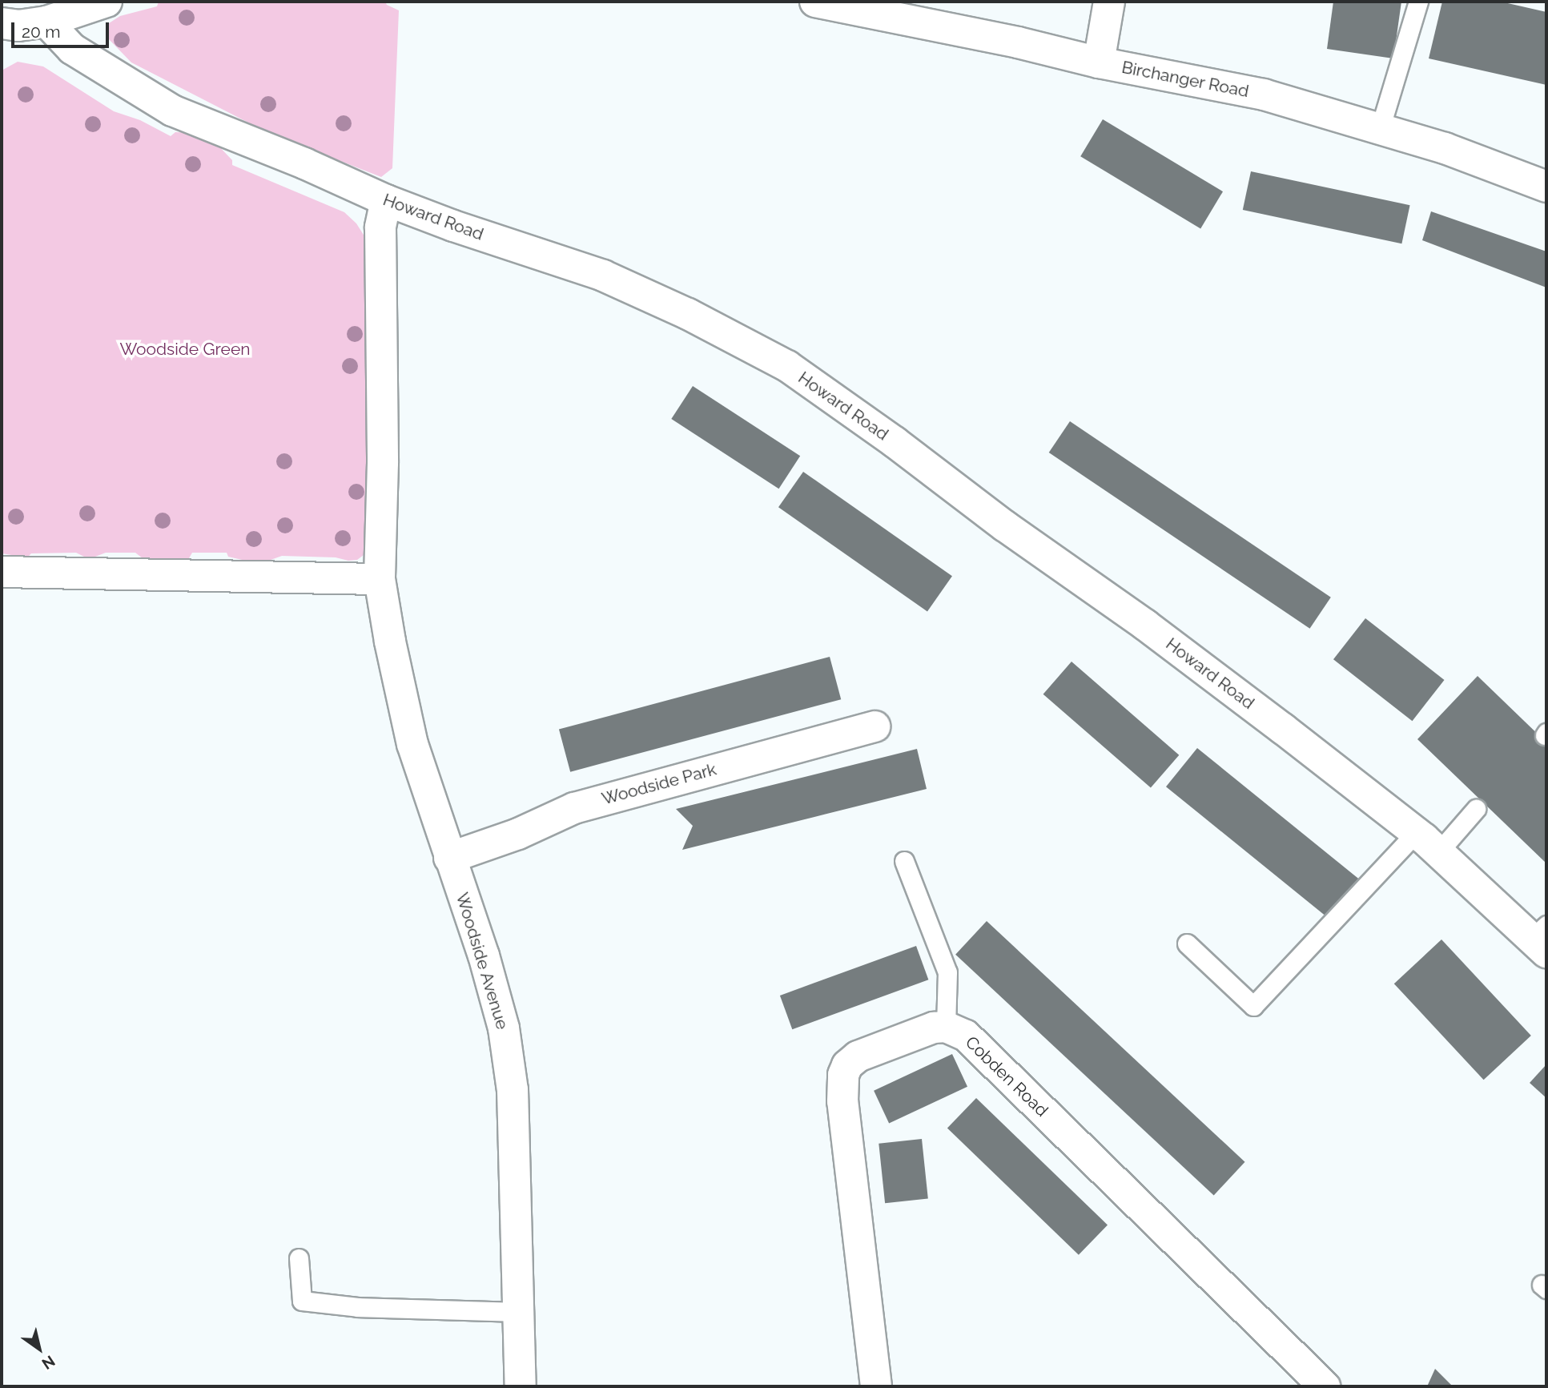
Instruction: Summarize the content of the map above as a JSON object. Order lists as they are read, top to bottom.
{
  "streets": {
    "street": [
      "Birchanger Road",
      "Howard Road",
      "Woodside Park",
      "Woodside Avenue",
      "Cobden Road"
    ]
  },
  "crossings": [
    ["Woodside Park", "Woodside Avenue"]
  ],
  "parks": ["Woodside Green"],
  "scale_bar": "20 m",
  "north": "bottom right"
}
